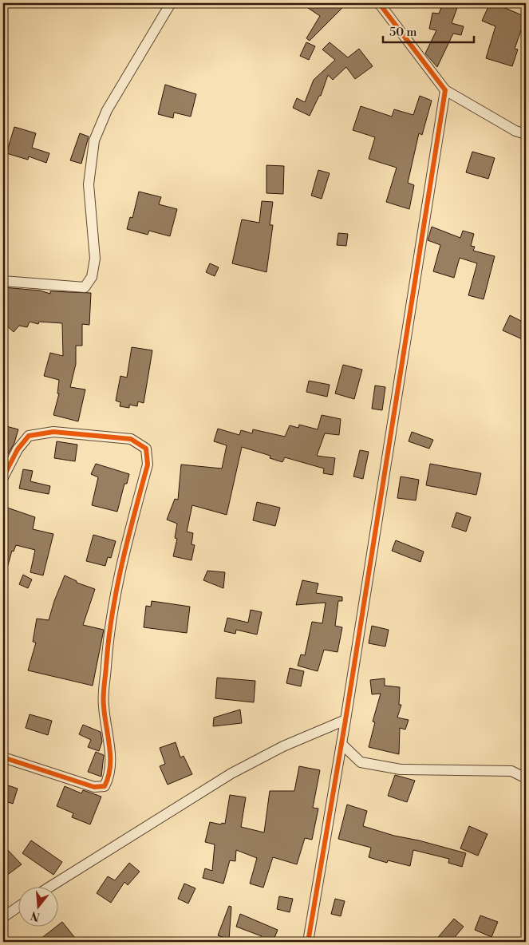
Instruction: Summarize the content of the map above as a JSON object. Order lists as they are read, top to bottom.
{
  "scale_bar": "50 m",
  "north": "bottom"
}
